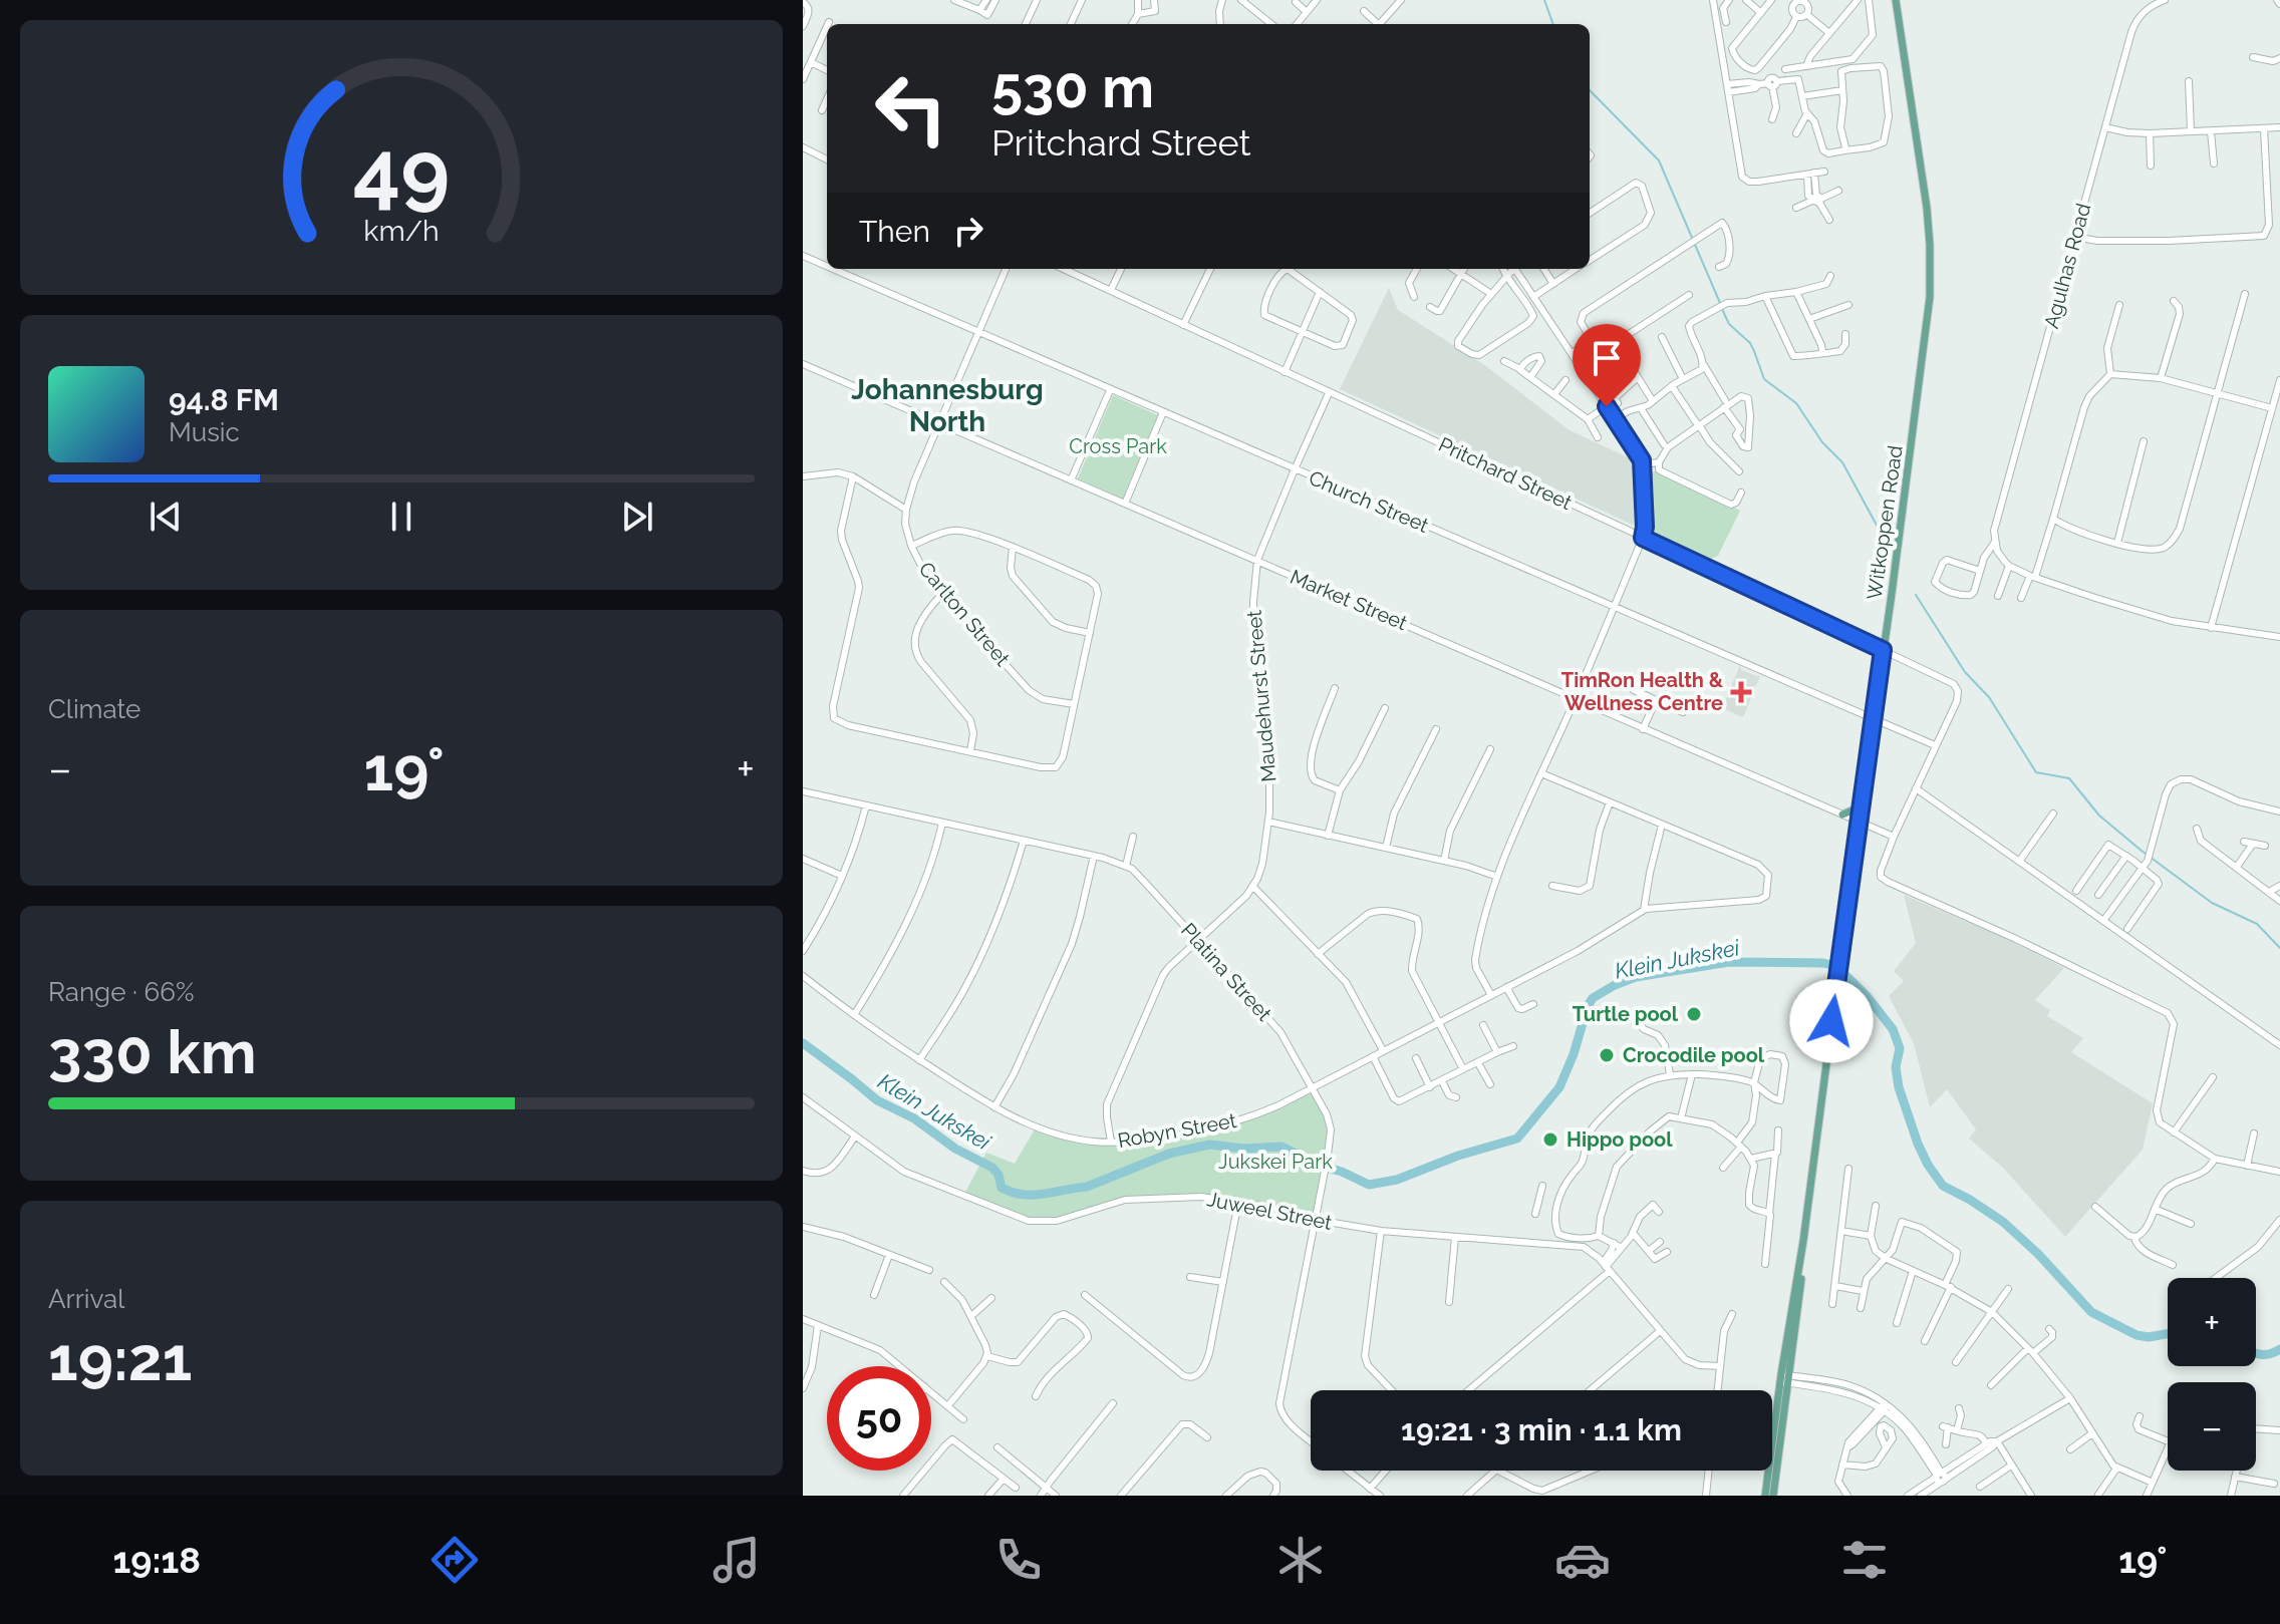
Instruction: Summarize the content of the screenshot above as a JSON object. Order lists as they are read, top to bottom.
{
  "streets": {
    "main road": ["Witkoppen Road"],
    "street": [
      "Agulhas Road",
      "Pritchard Street",
      "Church Street",
      "Market Street",
      "Carlton Street",
      "Maudehurst Street",
      "Platina Street",
      "Robyn Street",
      "Juweel Street"
    ]
  },
  "crossings": [
    ["Pritchard Street", "Church Street"],
    ["Pritchard Street", "Witkoppen Road"],
    ["Pritchard Street", "Maudehurst Street"],
    ["Church Street", "Witkoppen Road"],
    ["Church Street", "Carlton Street"],
    ["Church Street", "Maudehurst Street"],
    ["Witkoppen Road", "Market Street"],
    ["Market Street", "Carlton Street"],
    ["Market Street", "Maudehurst Street"],
    ["Maudehurst Street", "Platina Street"],
    ["Maudehurst Street", "Robyn Street"],
    ["Platina Street", "Robyn Street"],
    ["Platina Street", "Juweel Street"]
  ],
  "districts": ["Johannesburg North"],
  "water": ["Klein Jukskei"],
  "parks": ["Cross Park", "Jukskei Park"],
  "places": {
    "health": ["TimRon Health & Wellness Centre"],
    "other": ["Turtle pool", "Crocodile pool", "Hippo pool"]
  },
  "page": {
    "turn": ["530 m", "Pritchard Street"],
    "then": "Then",
    "song": ["94.8 FM", "Music"],
    "tile": [
      "Climate",
      ["Range · 66%", "330 km"],
      ["Arrival", "19:21"]
    ],
    "heat": ["−", "19°", "+"],
    "map_buttons": ["+", "−"],
    "limit": "50",
    "trip": "19:21 · 3 min · 1.1 km",
    "tabs": ["19:18", "19°"],
    "gauge": ["49", "km/h"]
  }
}
